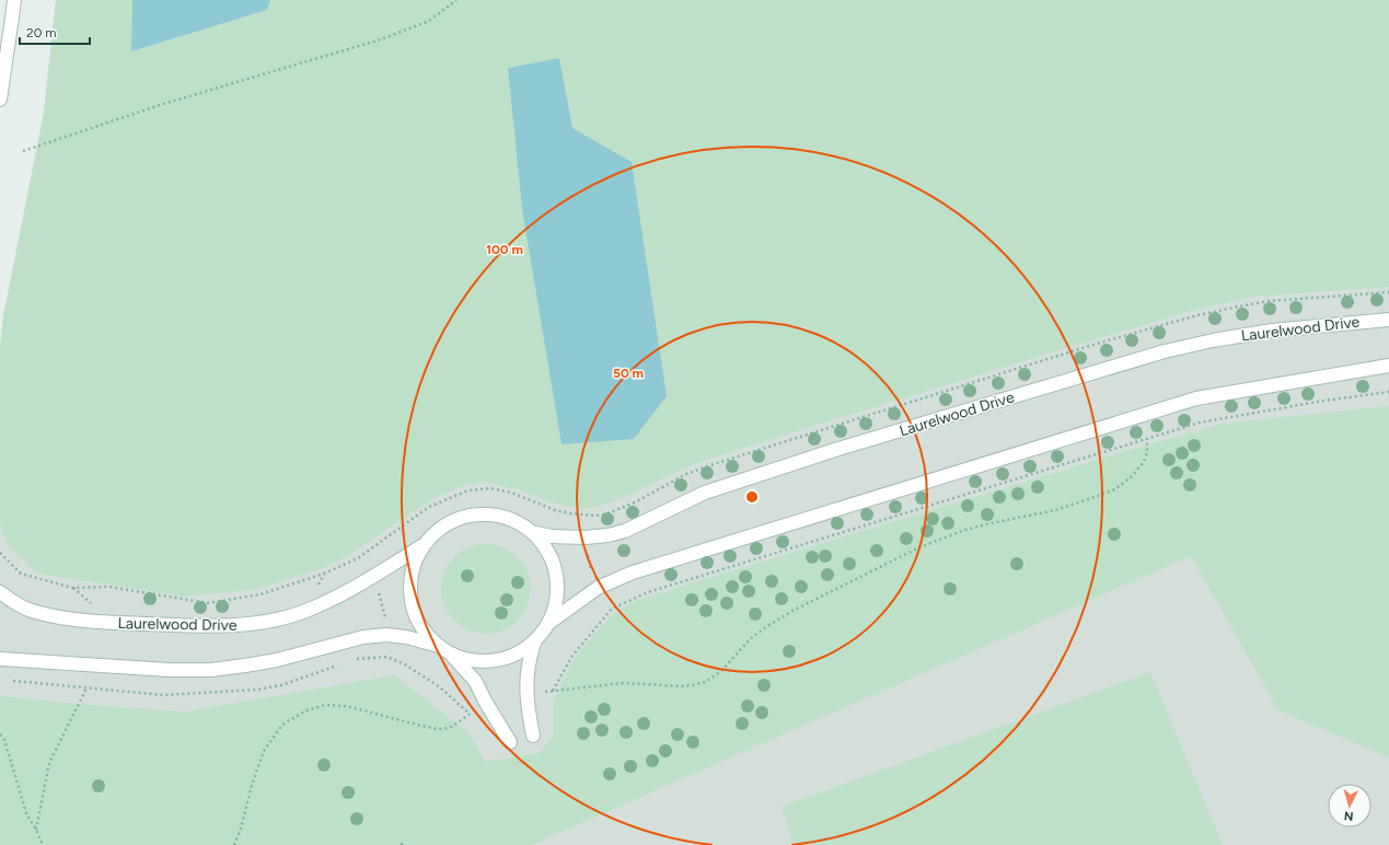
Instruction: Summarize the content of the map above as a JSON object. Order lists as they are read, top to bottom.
{
  "streets": {
    "street": ["Laurelwood Drive"]
  },
  "scale_bar": "20 m",
  "north": "bottom",
  "rings": ["100 m", "50 m"]
}
